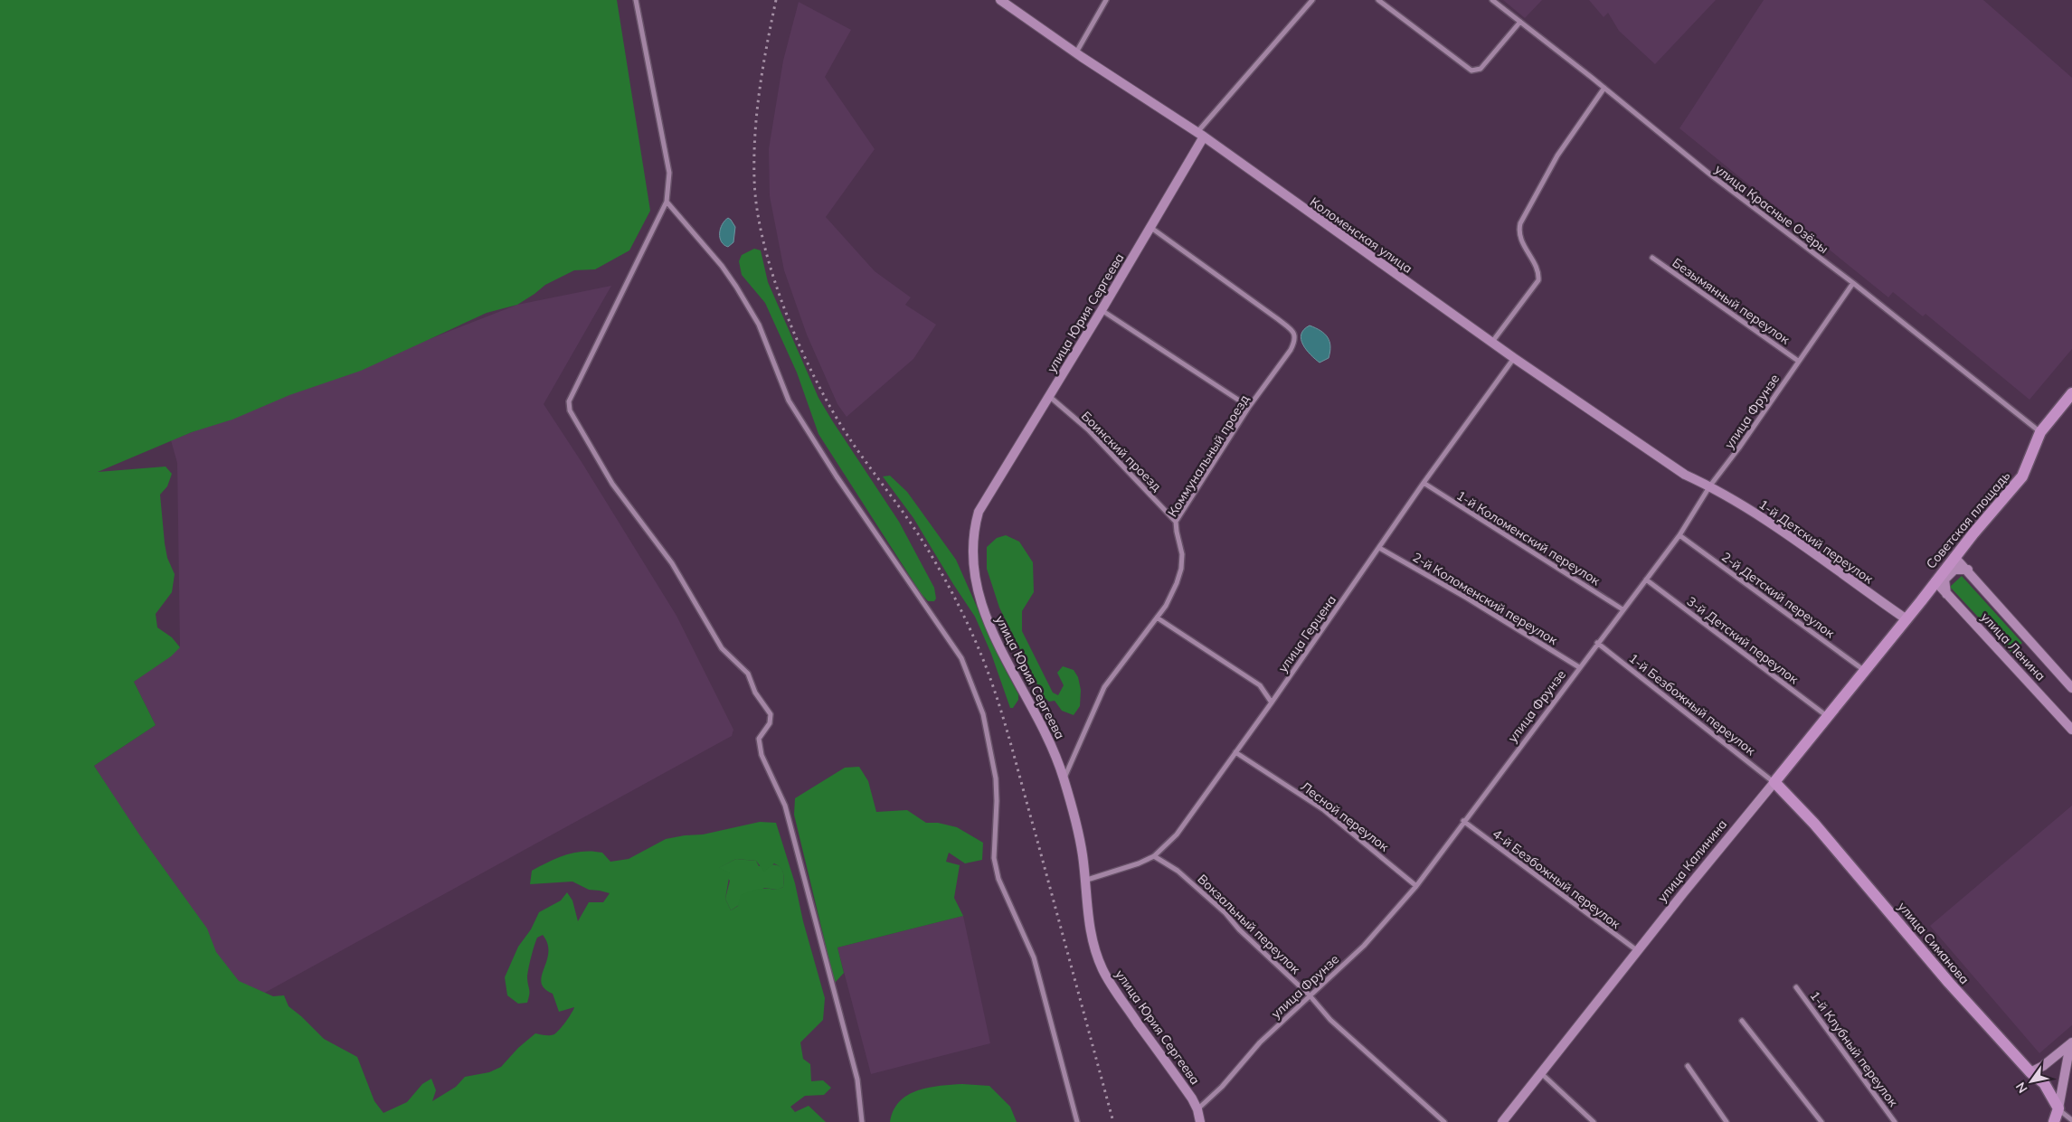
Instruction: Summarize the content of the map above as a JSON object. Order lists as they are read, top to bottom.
{
  "streets": {
    "main road": [
      "Коломенская улица",
      "улица Юрия Сергеева",
      "Советская площадь",
      "1-й Детский переулок",
      "улица Ленина",
      "улица Калинина",
      "улица Симанова"
    ],
    "street": [
      "улица Красные Озёры",
      "Безымянный переулок",
      "улица Фрунзе",
      "Боинский проезд",
      "Коммунальный проезд",
      "1-й Коломенский переулок",
      "2-й Детский переулок",
      "2-й Коломенский переулок",
      "улица Герцена",
      "3-й Детский переулок",
      "1-й Безбожный переулок",
      "Лесной переулок",
      "4-й Безбожный переулок",
      "Вокзальный переулок",
      "1-й Клубный переулок"
    ]
  },
  "crossings": [
    ["улица Красные Озёры", "улица Фрунзе"],
    ["улица Красные Озёры", "Советская площадь"],
    ["Коломенская улица", "улица Юрия Сергеева"],
    ["Коломенская улица", "улица Фрунзе"],
    ["Коломенская улица", "1-й Детский переулок"],
    ["Коломенская улица", "улица Герцена"],
    ["Безымянный переулок", "улица Фрунзе"],
    ["улица Юрия Сергеева", "улица Фрунзе"],
    ["улица Юрия Сергеева", "Боинский проезд"],
    ["улица Юрия Сергеева", "Коммунальный проезд"],
    ["улица Юрия Сергеева", "улица Герцена"],
    ["улица Фрунзе", "1-й Коломенский переулок"],
    ["улица Фрунзе", "1-й Детский переулок"],
    ["улица Фрунзе", "2-й Детский переулок"],
    ["улица Фрунзе", "2-й Коломенский переулок"],
    ["улица Фрунзе", "3-й Детский переулок"],
    ["улица Фрунзе", "1-й Безбожный переулок"],
    ["улица Фрунзе", "Лесной переулок"],
    ["улица Фрунзе", "4-й Безбожный переулок"],
    ["улица Фрунзе", "Вокзальный переулок"],
    ["Боинский проезд", "Коммунальный проезд"],
    ["Советская площадь", "1-й Детский переулок"],
    ["Советская площадь", "улица Ленина"],
    ["Советская площадь", "улица Калинина"],
    ["1-й Коломенский переулок", "улица Герцена"],
    ["1-й Детский переулок", "улица Калинина"],
    ["2-й Детский переулок", "улица Калинина"],
    ["2-й Коломенский переулок", "улица Герцена"],
    ["улица Герцена", "Лесной переулок"],
    ["улица Герцена", "Вокзальный переулок"],
    ["3-й Детский переулок", "улица Калинина"],
    ["1-й Безбожный переулок", "улица Калинина"],
    ["1-й Безбожный переулок", "улица Симанова"],
    ["улица Калинина", "4-й Безбожный переулок"],
    ["улица Калинина", "улица Симанова"]
  ],
  "north": "bottom left"
}
